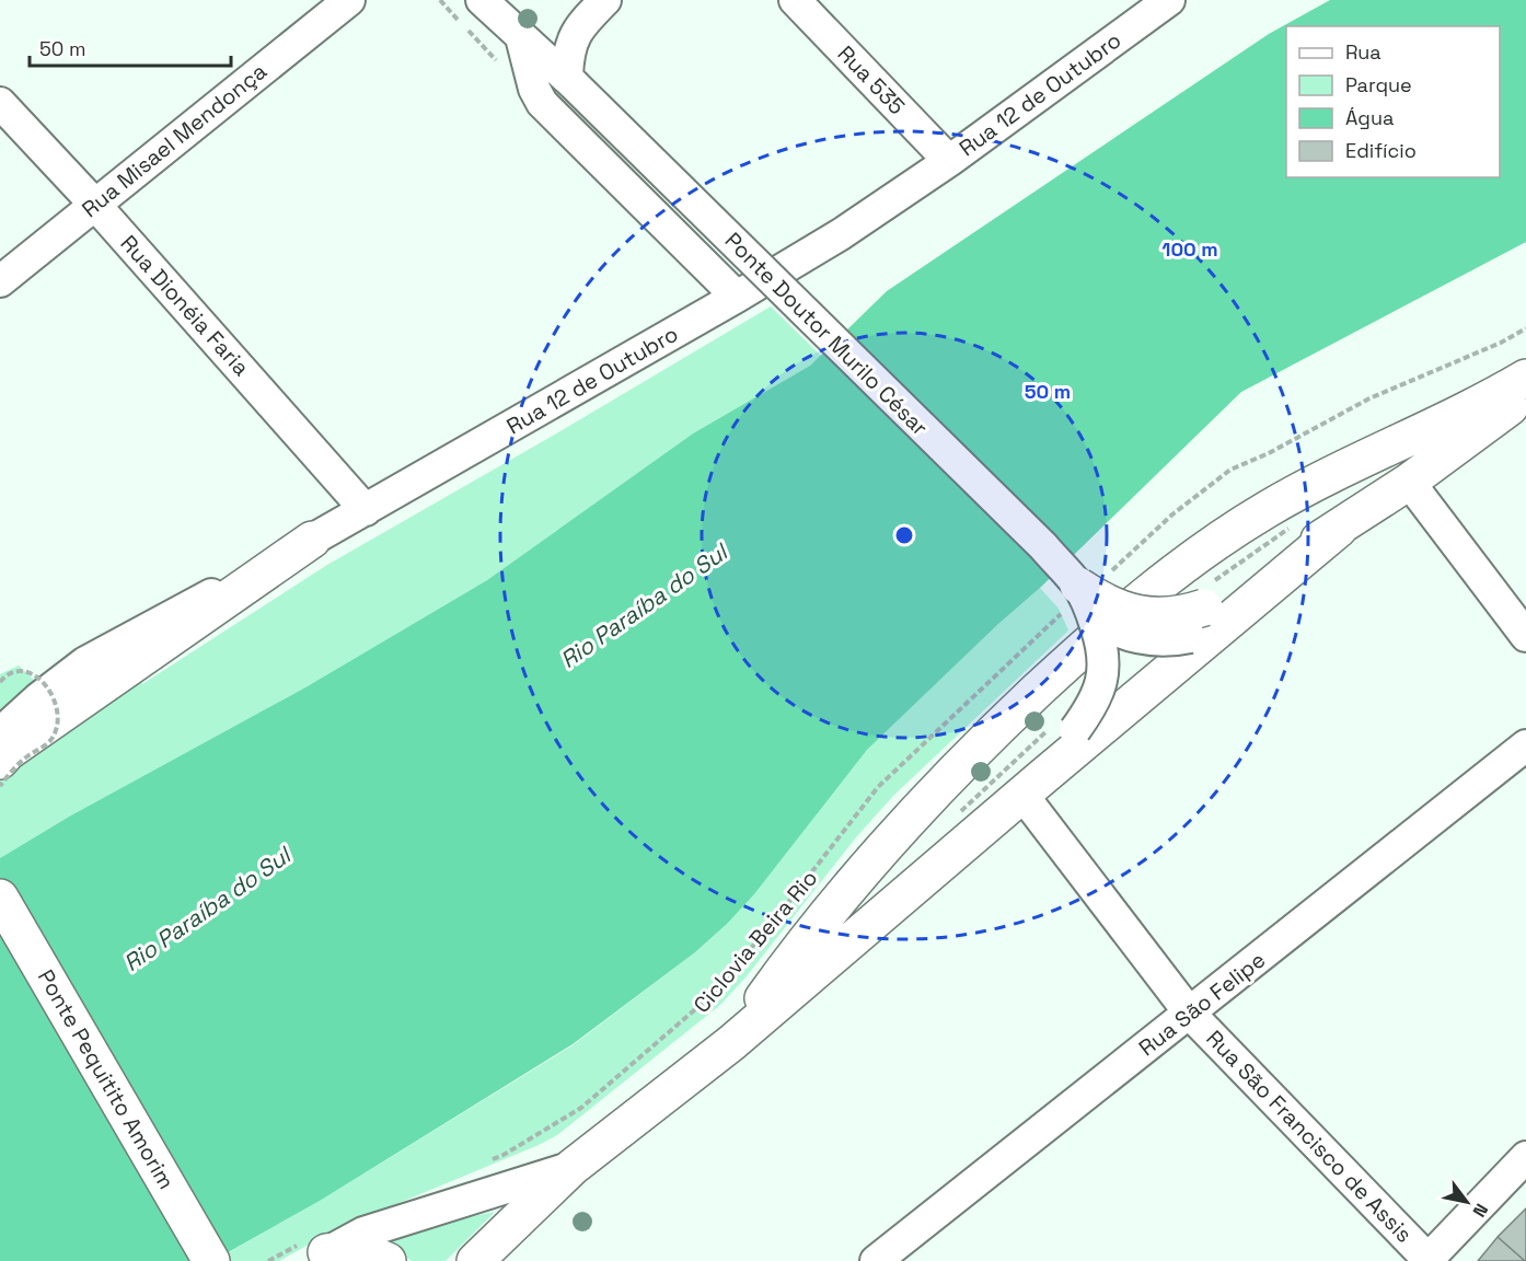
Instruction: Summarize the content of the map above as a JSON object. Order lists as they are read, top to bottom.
{
  "streets": {
    "main road": ["Ponte Pequitito Amorim"],
    "street": [
      "Rua 535",
      "Rua 12 de Outubro",
      "Rua Misael Mendonça",
      "Rua Dionéia Faria",
      "Ponte Doutor Murilo César",
      "Rua São Felipe",
      "Rua São Francisco de Assis"
    ]
  },
  "crossings": [
    ["Rua 535", "Rua 12 de Outubro"],
    ["Rua 12 de Outubro", "Rua Dionéia Faria"],
    ["Rua Misael Mendonça", "Rua Dionéia Faria"],
    ["Ponte Doutor Murilo César", "Rua São Francisco de Assis"],
    ["Rua São Felipe", "Rua São Francisco de Assis"]
  ],
  "water": ["Rio Paraíba do Sul"],
  "legend": [
    "Rua",
    "Parque",
    "Água",
    "Edifício"
  ],
  "scale_bar": "50 m",
  "north": "bottom right",
  "rings": ["100 m", "50 m"]
}
